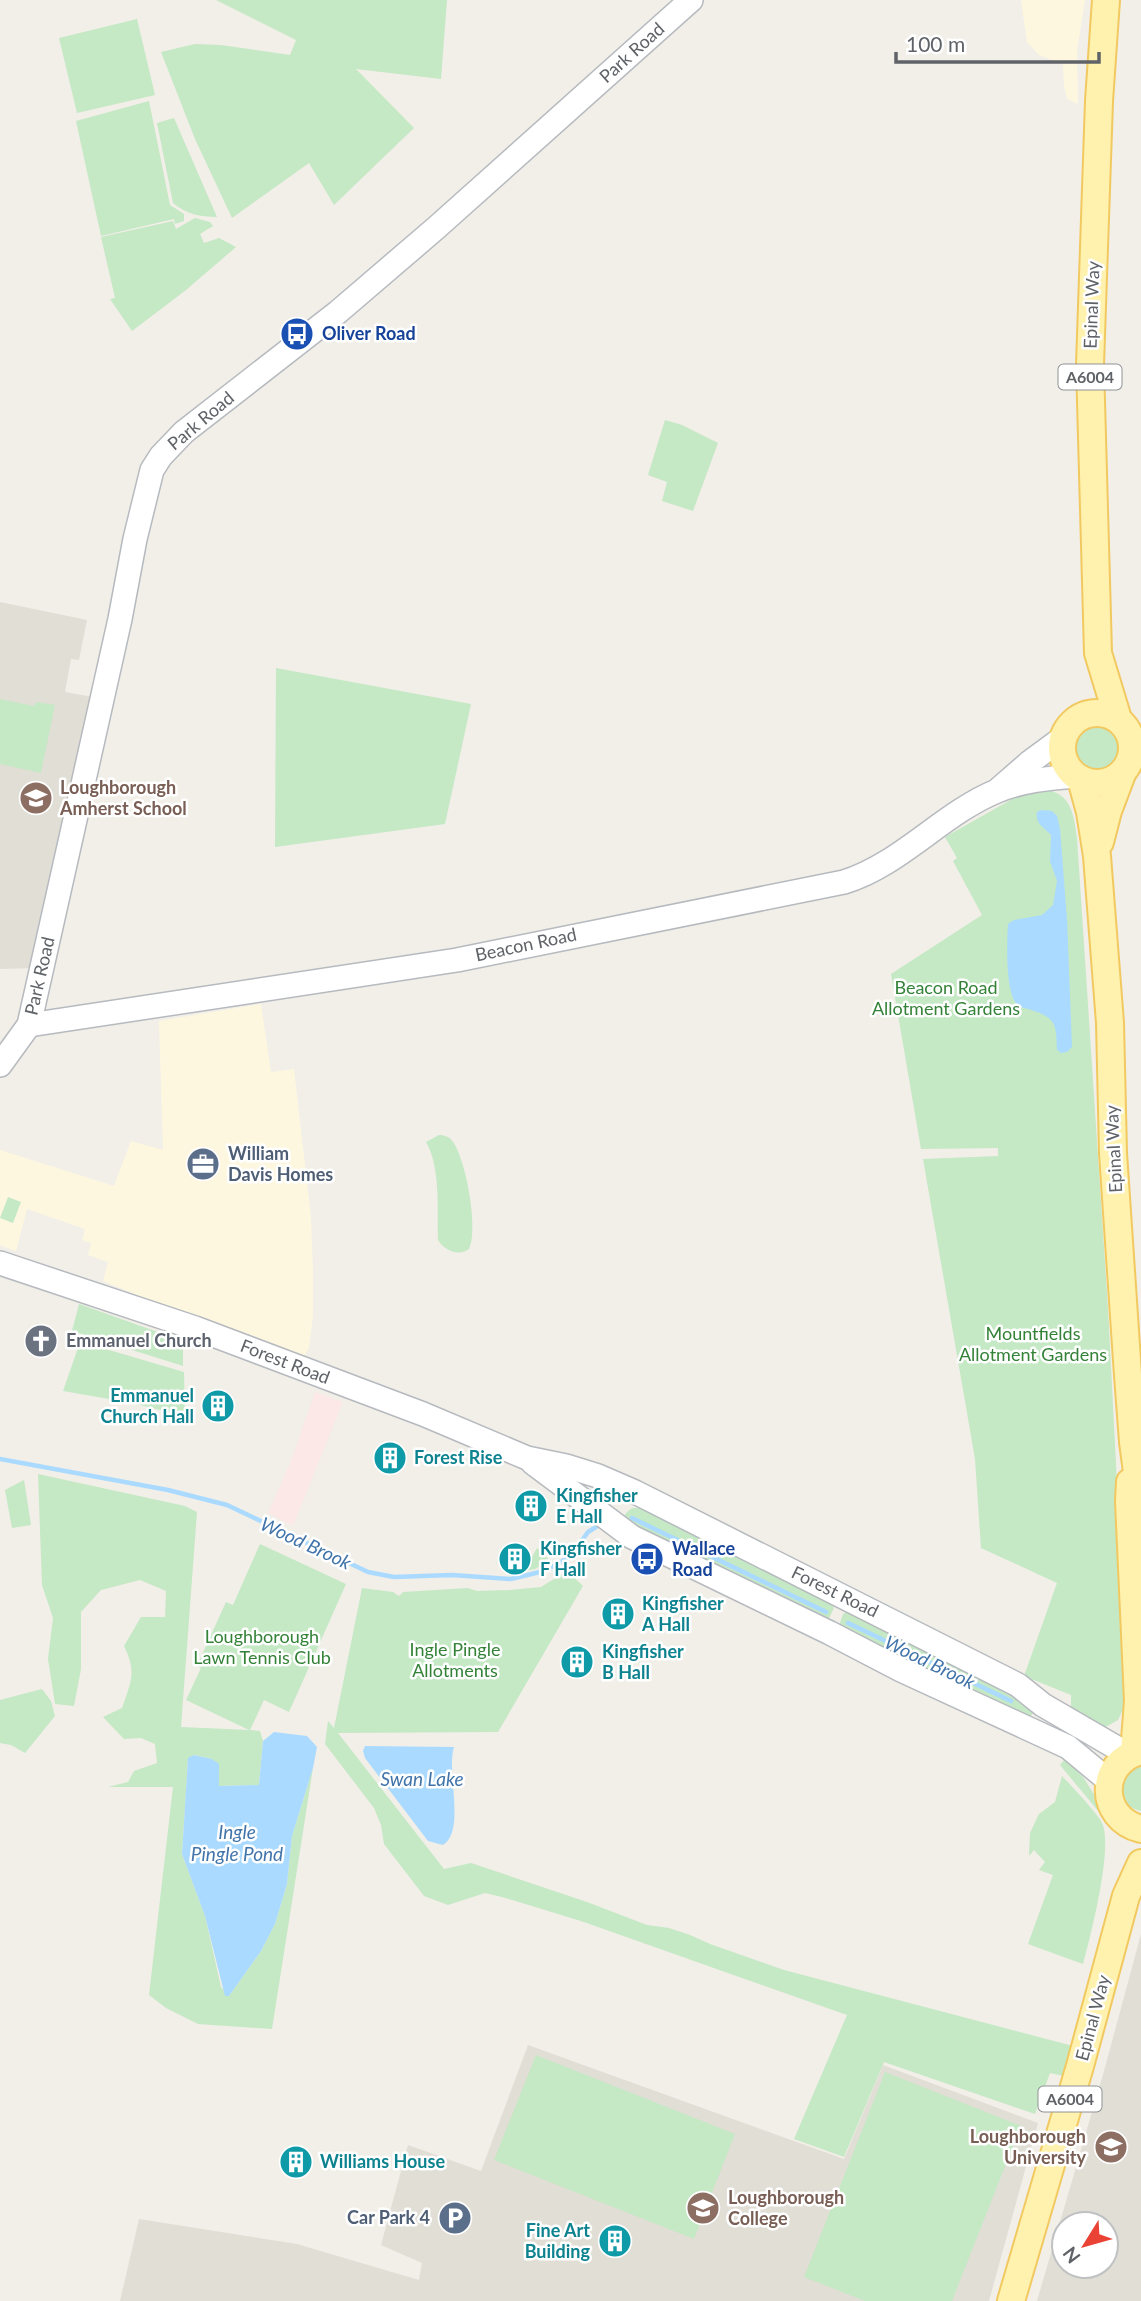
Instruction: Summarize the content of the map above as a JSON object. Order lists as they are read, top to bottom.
{
  "streets": {
    "main road": ["Epinal Way", "A6004"],
    "street": ["Park Road", "Beacon Road", "Forest Road"]
  },
  "crossings": [
    ["Park Road", "Beacon Road"],
    ["Epinal Way", "A6004"],
    ["Epinal Way", "Beacon Road"],
    ["Epinal Way", "Forest Road"],
    ["A6004", "Forest Road"]
  ],
  "water": ["Wood Brook", "Swan Lake", "Ingle Pingle Pond"],
  "parks": [
    "Beacon Road Allotment Gardens",
    "Mountfields Allotment Gardens",
    "Loughborough Lawn Tennis Club",
    "Ingle Pingle Allotments"
  ],
  "places": {
    "bus stop": ["Oliver Road", "Wallace Road"],
    "school or university": ["Loughborough Amherst School", "Loughborough University", "Loughborough College"],
    "office": ["William Davis Homes"],
    "church": ["Emmanuel Church"],
    "building": [
      "Emmanuel Church Hall",
      "Forest Rise",
      "Kingfisher E Hall",
      "Kingfisher F Hall",
      "Kingfisher A Hall",
      "Kingfisher B Hall",
      "Williams House",
      "Fine Art Building"
    ],
    "parking": ["Car Park 4"]
  },
  "scale_bar": "100 m",
  "north": "bottom left"
}
